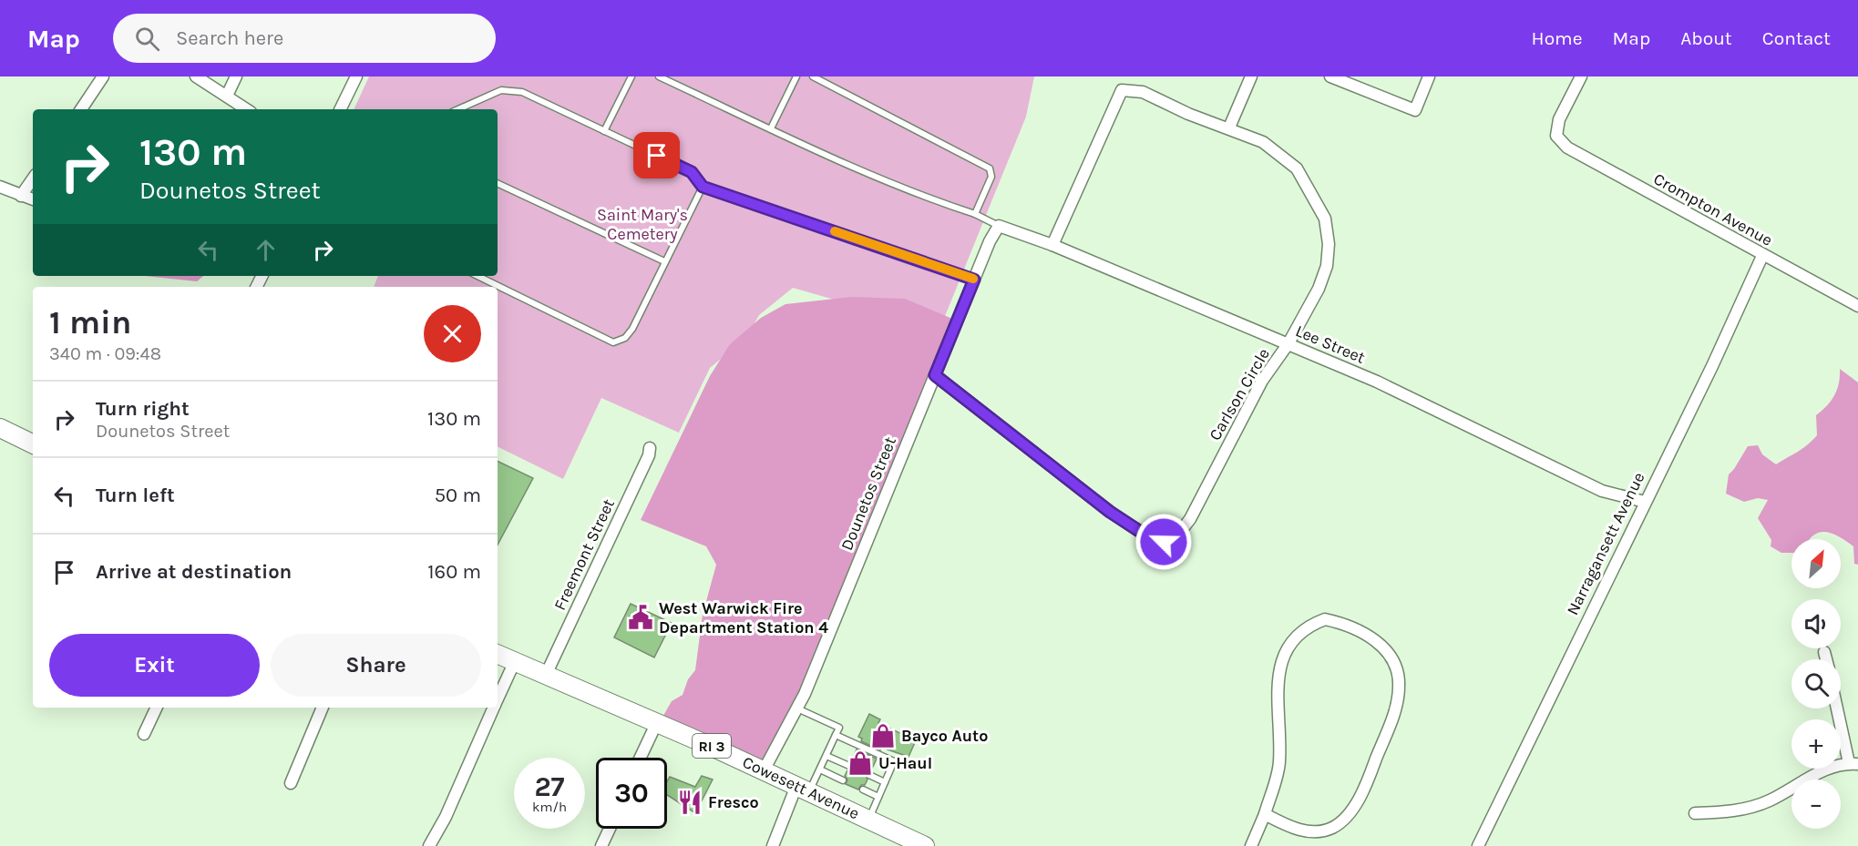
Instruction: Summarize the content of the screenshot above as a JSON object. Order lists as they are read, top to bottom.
{
  "streets": {
    "main road": ["RI 3", "Cowesett Avenue"],
    "street": [
      "Crompton Avenue",
      "Lee Street",
      "Carlson Circle",
      "Dounetos Street",
      "Narragansett Avenue",
      "Freemont Street"
    ]
  },
  "crossings": [
    ["Crompton Avenue", "Narragansett Avenue"],
    ["Lee Street", "Carlson Circle"],
    ["Lee Street", "Dounetos Street"],
    ["Lee Street", "Narragansett Avenue"],
    ["Carlson Circle", "Dounetos Street"],
    ["Dounetos Street", "Cowesett Avenue"],
    ["Freemont Street", "Cowesett Avenue"]
  ],
  "parks": ["Saint Mary's Cemetery"],
  "places": {
    "public building": ["West Warwick Fire Department Station 4"],
    "shop": ["Bayco Auto", "U-Haul"],
    "restaurant": ["Fresco"]
  },
  "north": "top right",
  "page": {
    "header": "Map",
    "search": "Search here",
    "nav": [
      "Home",
      "Map",
      "About",
      "Contact"
    ],
    "turn": ["130 m", "Dounetos Street"],
    "heading": ["1 min", "340 m · 09:48"],
    "list": [
      {
        "name": "Turn right",
        "note": "Dounetos Street",
        "value": "130 m"
      },
      {
        "name": "Turn left",
        "value": "50 m"
      },
      {
        "name": "Arrive at destination",
        "value": "160 m"
      }
    ],
    "map_buttons": ["+", "−"],
    "buttons": ["Exit", "Share"],
    "speed": "27 km/h",
    "limit": "30"
  }
}
